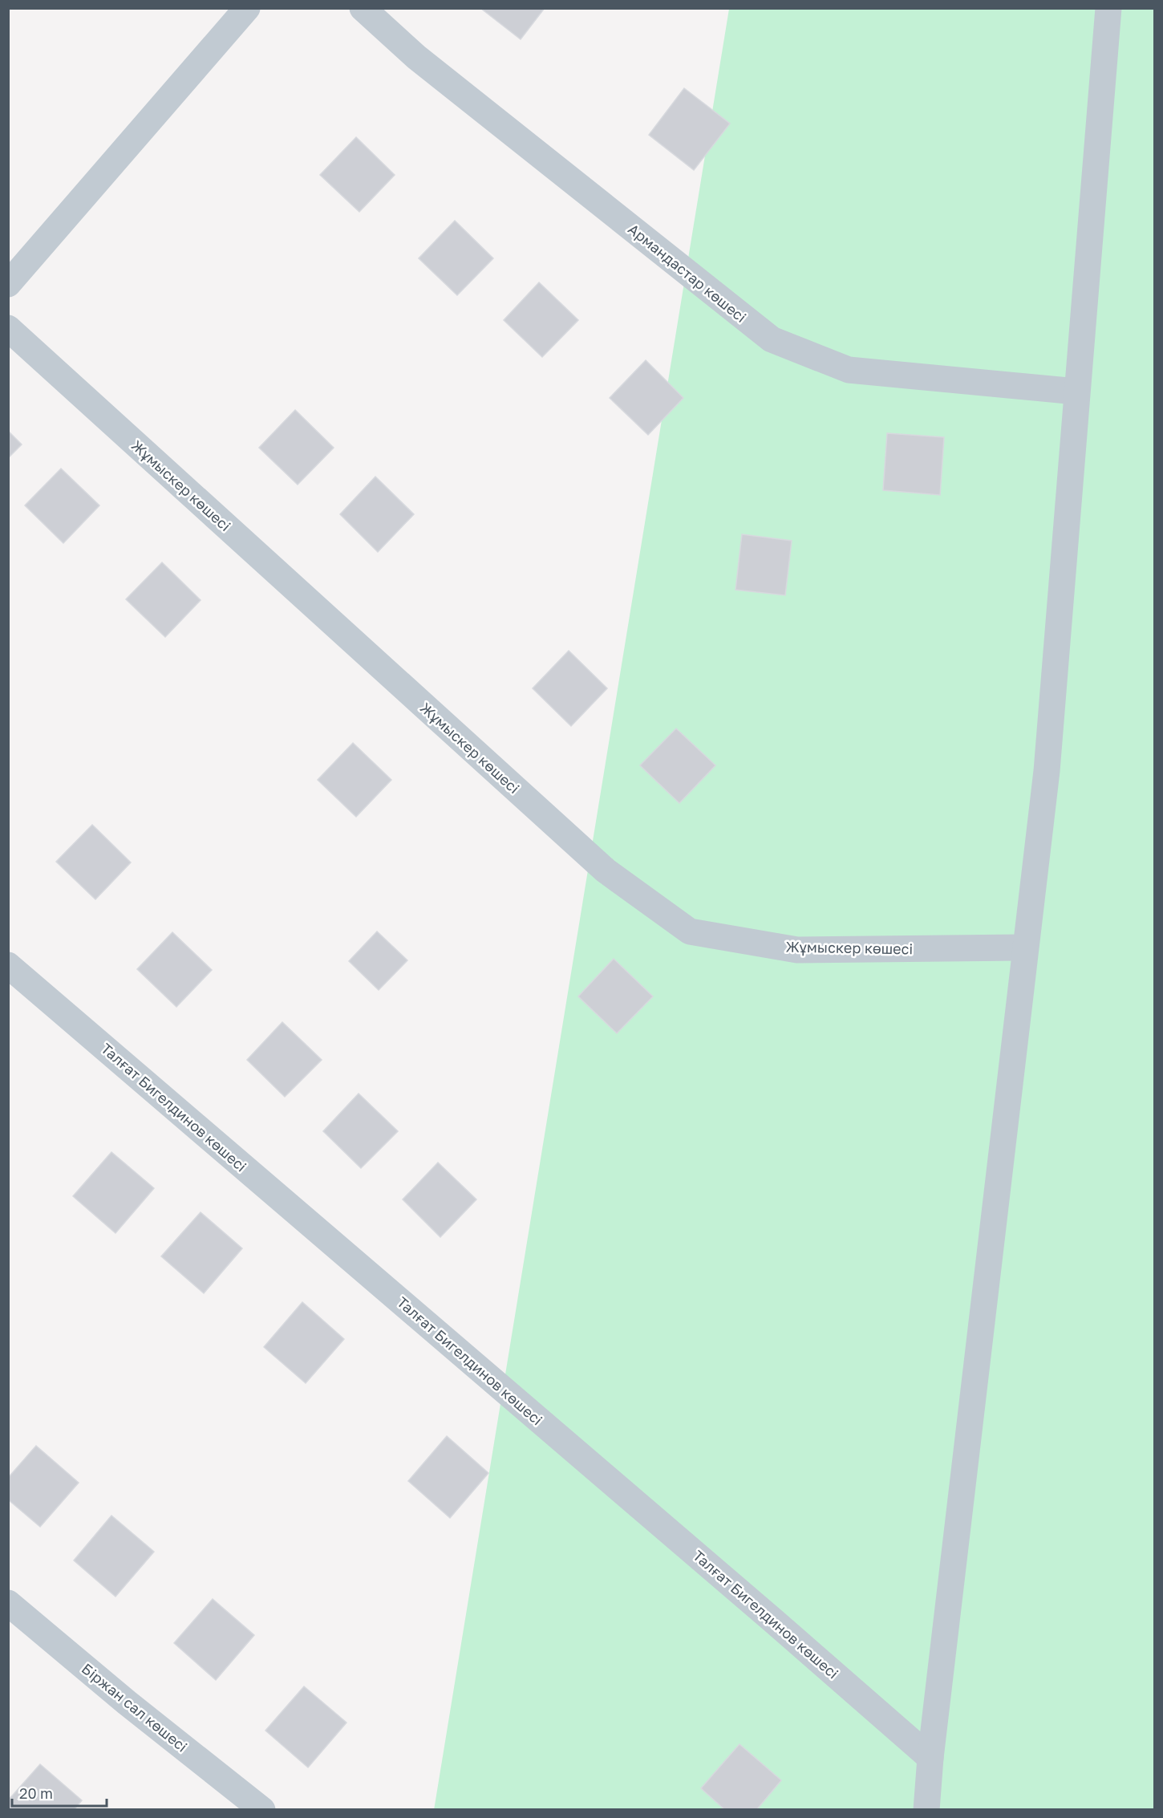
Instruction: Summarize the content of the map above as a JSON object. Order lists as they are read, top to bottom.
{
  "streets": {
    "street": [
      "Армандастар көшесі",
      "Жұмыскер көшесі",
      "Талғат Бигелдинов көшесі",
      "Біржан сал көшесі"
    ]
  },
  "scale_bar": "20 m"
}
